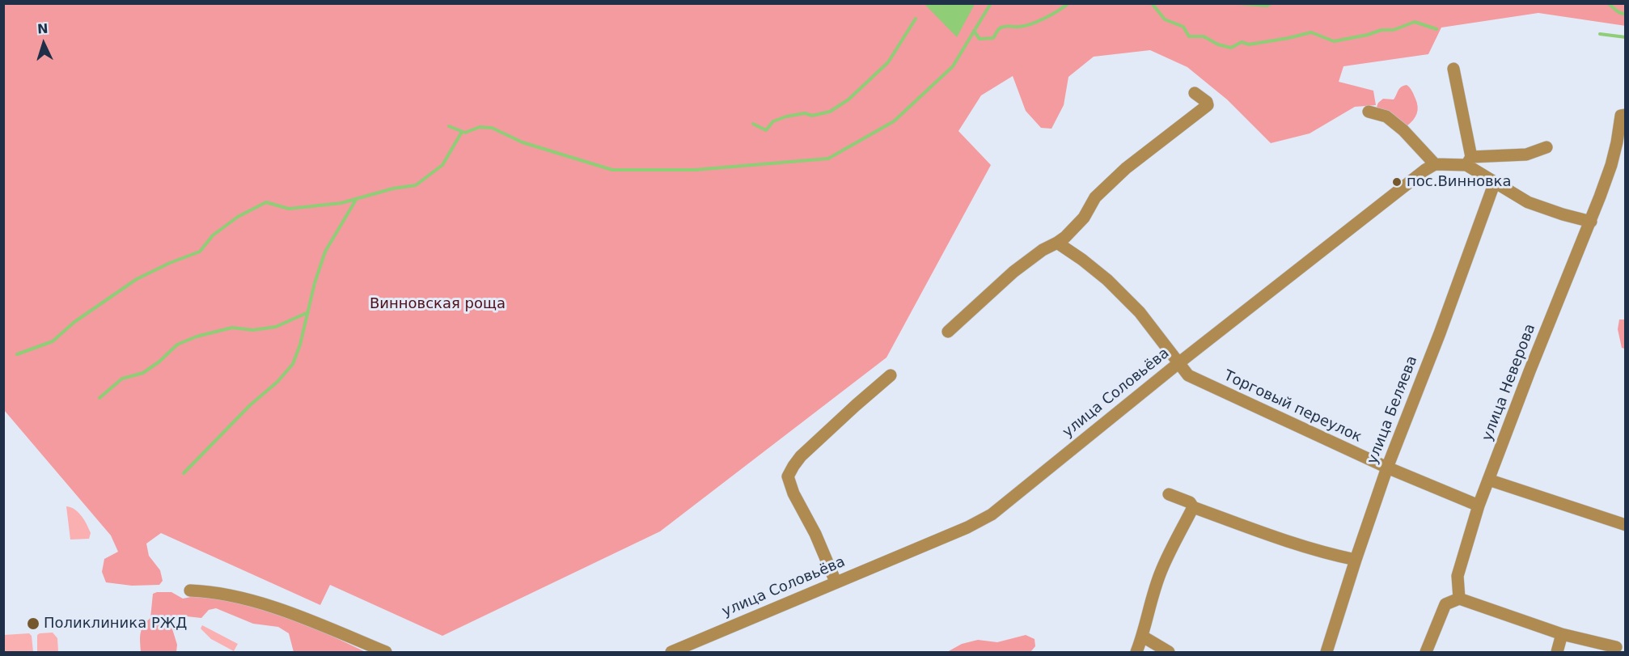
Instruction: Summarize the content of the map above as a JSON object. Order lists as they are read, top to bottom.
{
  "streets": {
    "street": [
      "улица Неверова",
      "улица Соловьёва",
      "Торговый переулок",
      "улица Беляева"
    ]
  },
  "crossings": [
    ["улица Неверова", "Торговый переулок"],
    ["улица Соловьёва", "Торговый переулок"],
    ["Торговый переулок", "улица Беляева"]
  ],
  "parks": ["Винновская роща"],
  "places": ["пос.Винновка", "Поликлиника РЖД"],
  "north": "top"
}
